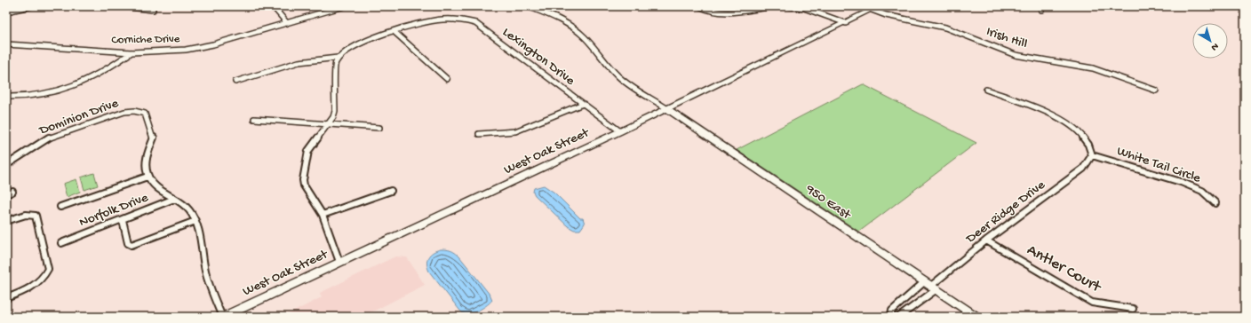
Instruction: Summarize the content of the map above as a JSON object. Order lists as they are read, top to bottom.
{
  "streets": {
    "main road": ["West Oak Street"],
    "street": [
      "Irish Hill",
      "Corniche Drive",
      "Lexington Drive",
      "Dominion Drive",
      "White Tail Circle",
      "950 East",
      "Norfolk Drive",
      "Deer Ridge Drive",
      "Antler Court"
    ]
  },
  "crossings": [
    ["Irish Hill", "West Oak Street"],
    ["Lexington Drive", "West Oak Street"],
    ["West Oak Street", "950 East"],
    ["White Tail Circle", "Deer Ridge Drive"],
    ["950 East", "Deer Ridge Drive"],
    ["Deer Ridge Drive", "Antler Court"]
  ],
  "north": "bottom right"
}
